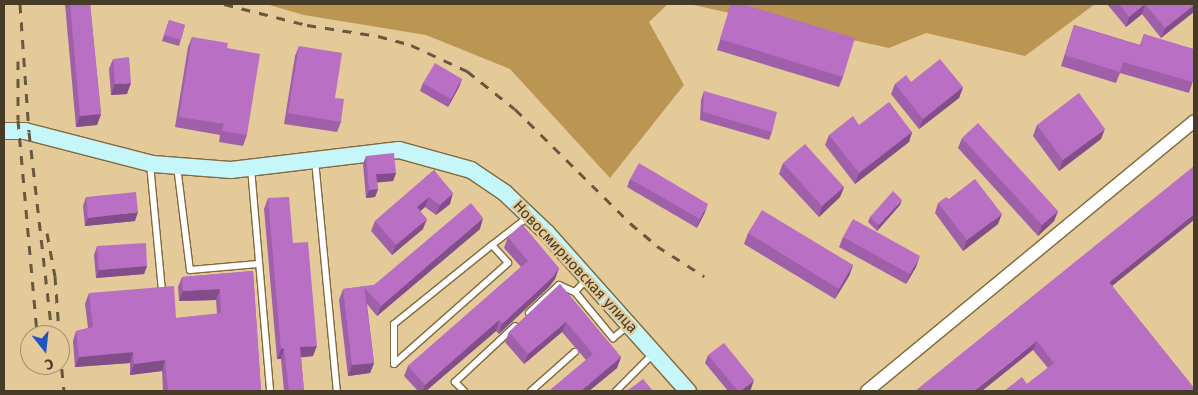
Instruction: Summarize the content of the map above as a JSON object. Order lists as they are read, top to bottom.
{
  "streets": {
    "street": ["Новосмирновская улица"]
  },
  "north": "bottom"
}
